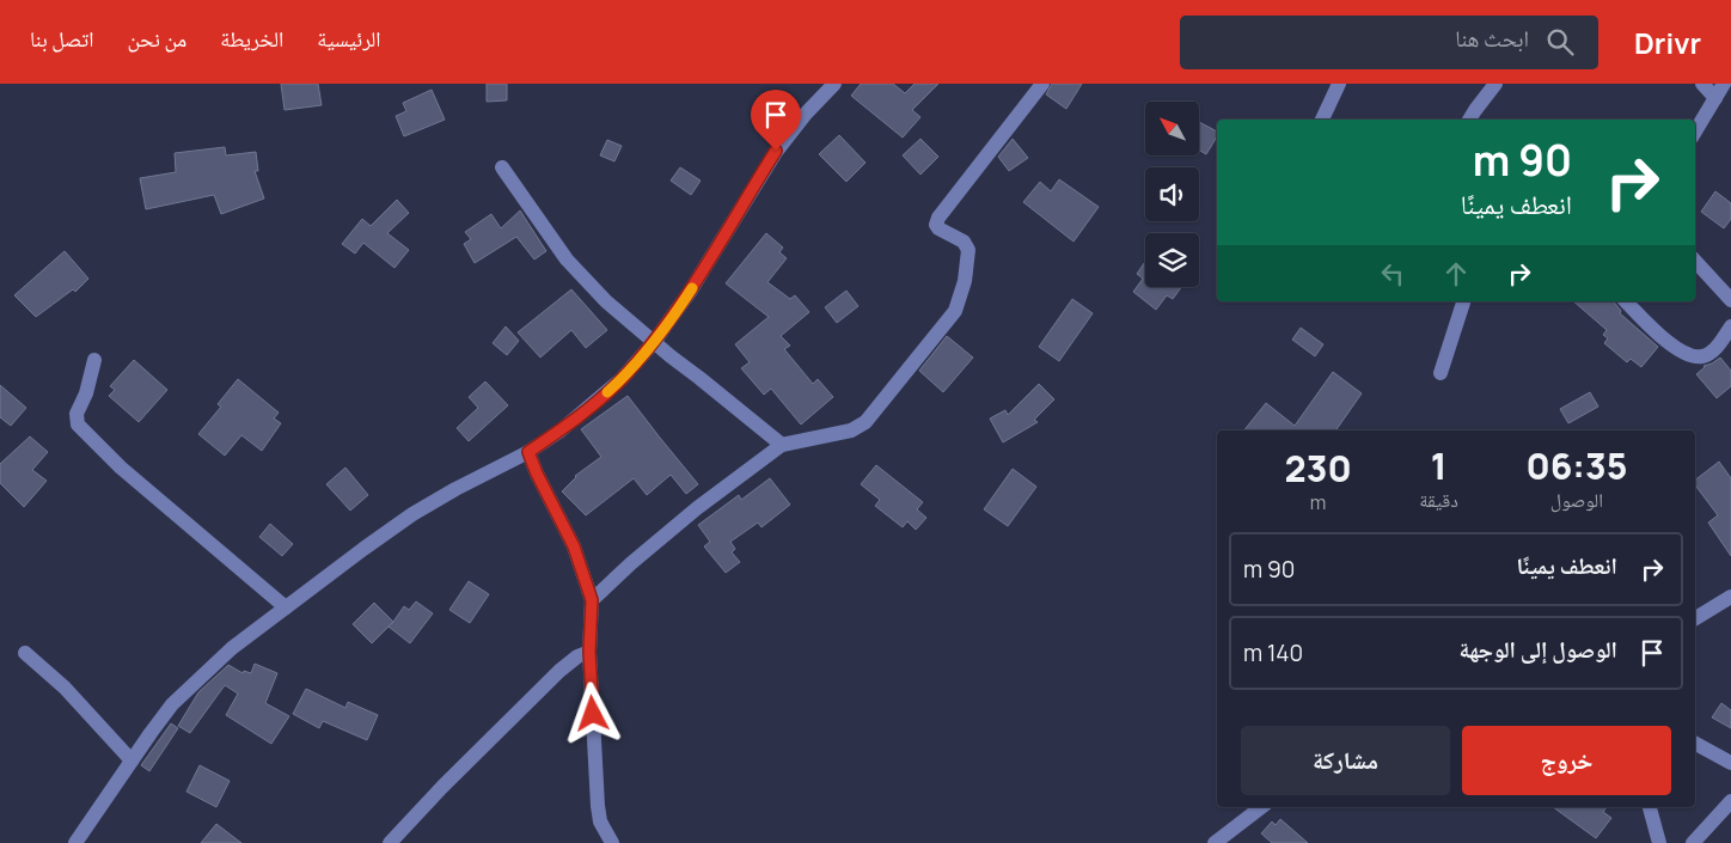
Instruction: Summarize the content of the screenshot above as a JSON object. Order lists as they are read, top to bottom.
{
  "north": "top left",
  "page": {
    "header": "Drivr",
    "search": "ابحث هنا",
    "nav": [
      "الرئيسية",
      "الخريطة",
      "من نحن",
      "اتصل بنا"
    ],
    "turn": ["90 m", "انعطف يمينًا"],
    "eta": [
      "06:35",
      "الوصول",
      "1",
      "دقيقة",
      "230",
      "m"
    ],
    "list": [
      {
        "name": "انعطف يمينًا",
        "value": "90 m"
      },
      {
        "name": "الوصول إلى الوجهة",
        "value": "140 m"
      }
    ],
    "buttons": ["خروج", "مشاركة"]
  }
}
